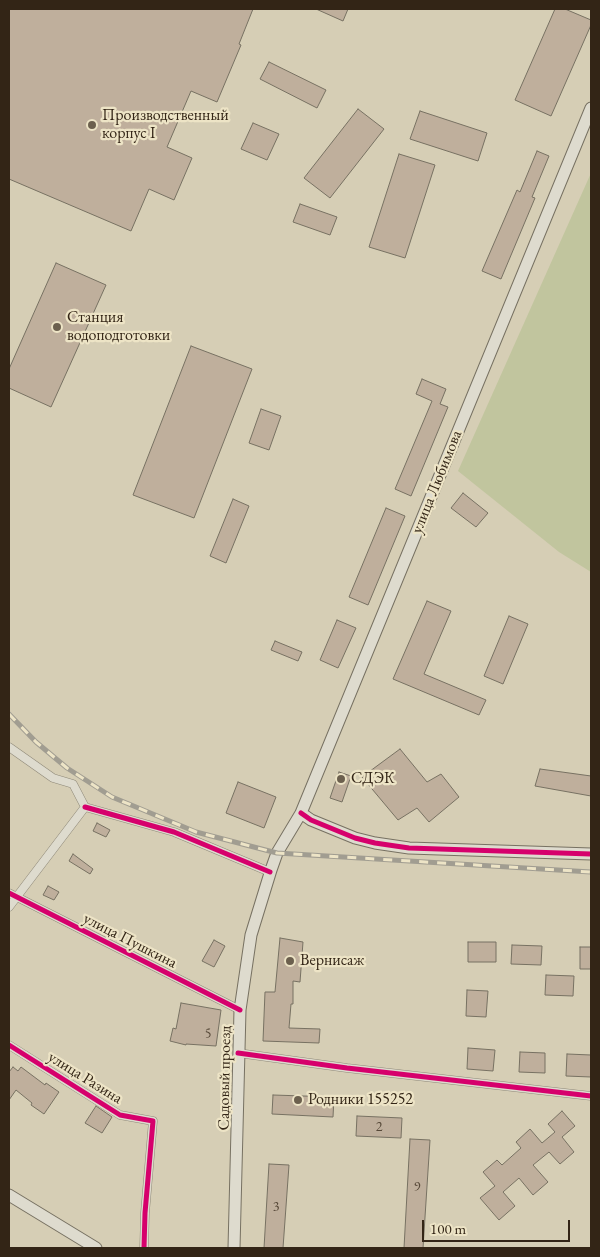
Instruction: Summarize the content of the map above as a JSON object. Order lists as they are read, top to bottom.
{
  "streets": {
    "main road": ["улица Любимова", "Садовый проезд"],
    "street": ["улица Пушкина", "улица Разина"]
  },
  "crossings": [
    ["улица Любимова", "Садовый проезд"],
    ["улица Пушкина", "Садовый проезд"]
  ],
  "places": [
    "Производственный корпус I",
    "Станция водоподготовки",
    "СДЭК",
    "Вернисаж",
    "Родники 155252"
  ],
  "house_numbers": [
    "5",
    "2",
    "9",
    "3"
  ],
  "scale_bar": "100 m"
}
